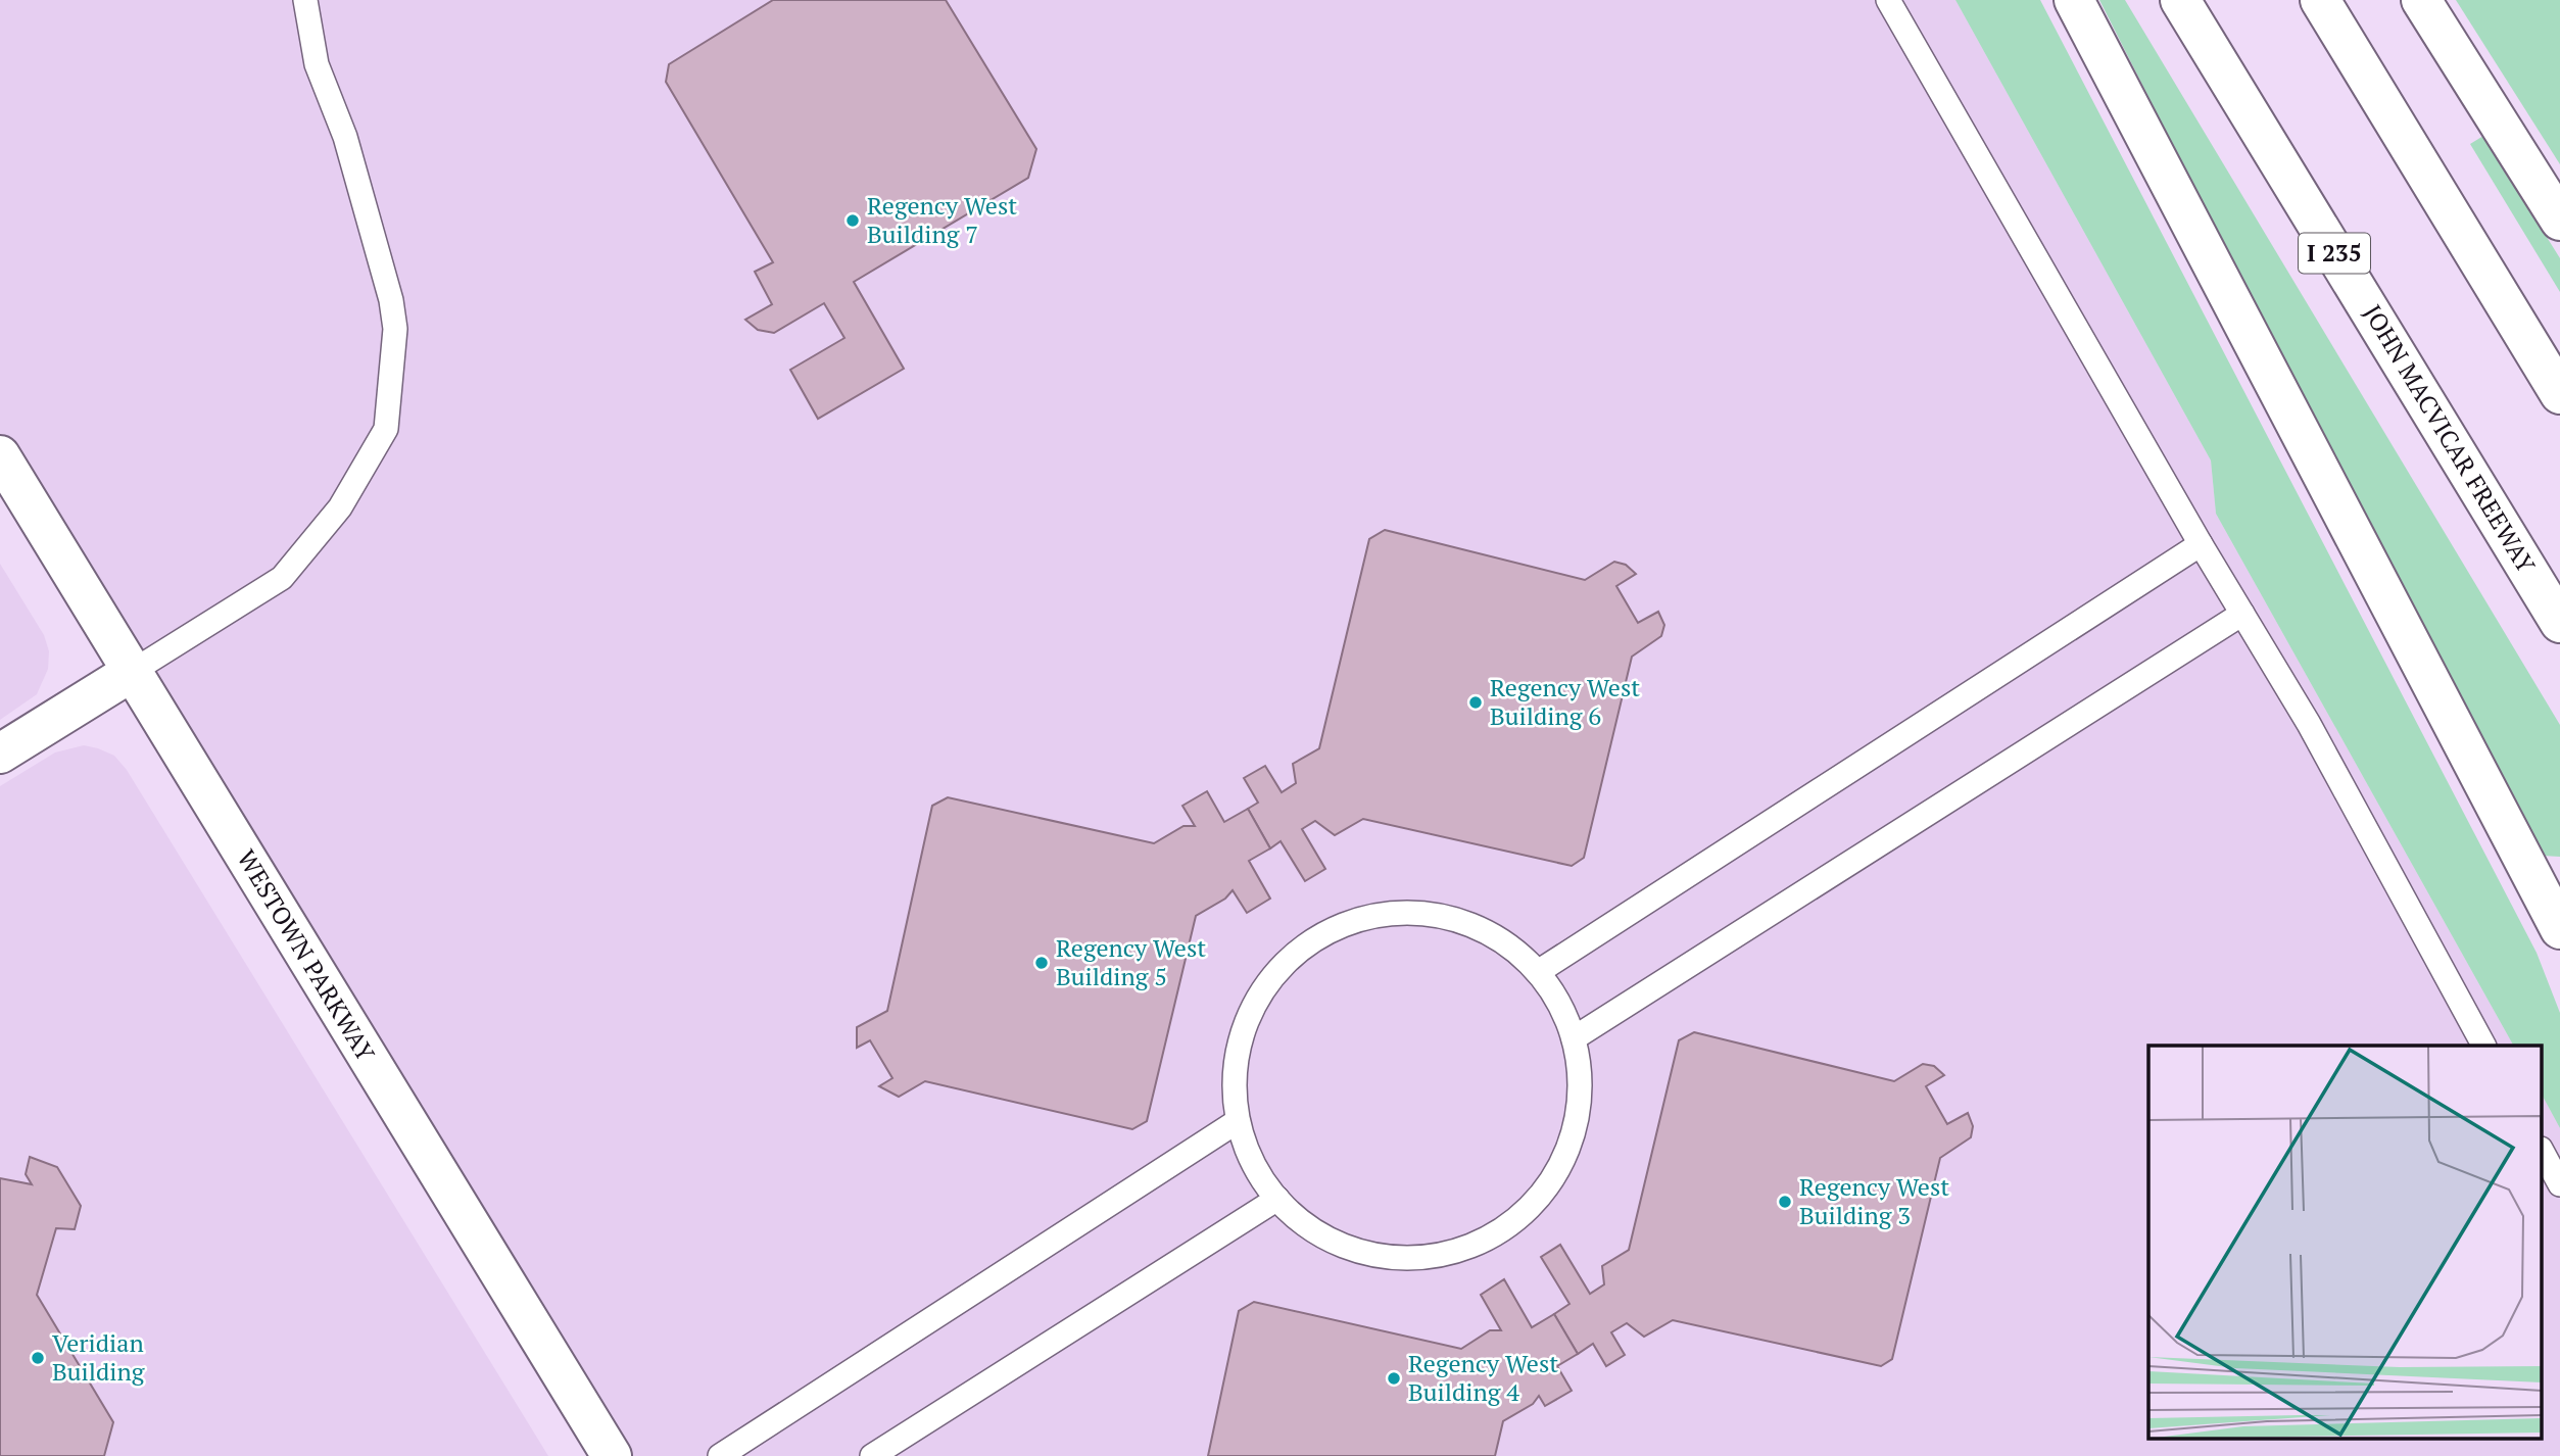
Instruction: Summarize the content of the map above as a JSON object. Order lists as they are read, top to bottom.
{
  "streets": {
    "main road": ["I 235", "JOHN MACVICAR FREEWAY", "WESTOWN PARKWAY"]
  },
  "places": [
    "Regency West Building 7",
    "Regency West Building 6",
    "Regency West Building 5",
    "Regency West Building 3",
    "Veridian Building",
    "Regency West Building 4"
  ]
}
